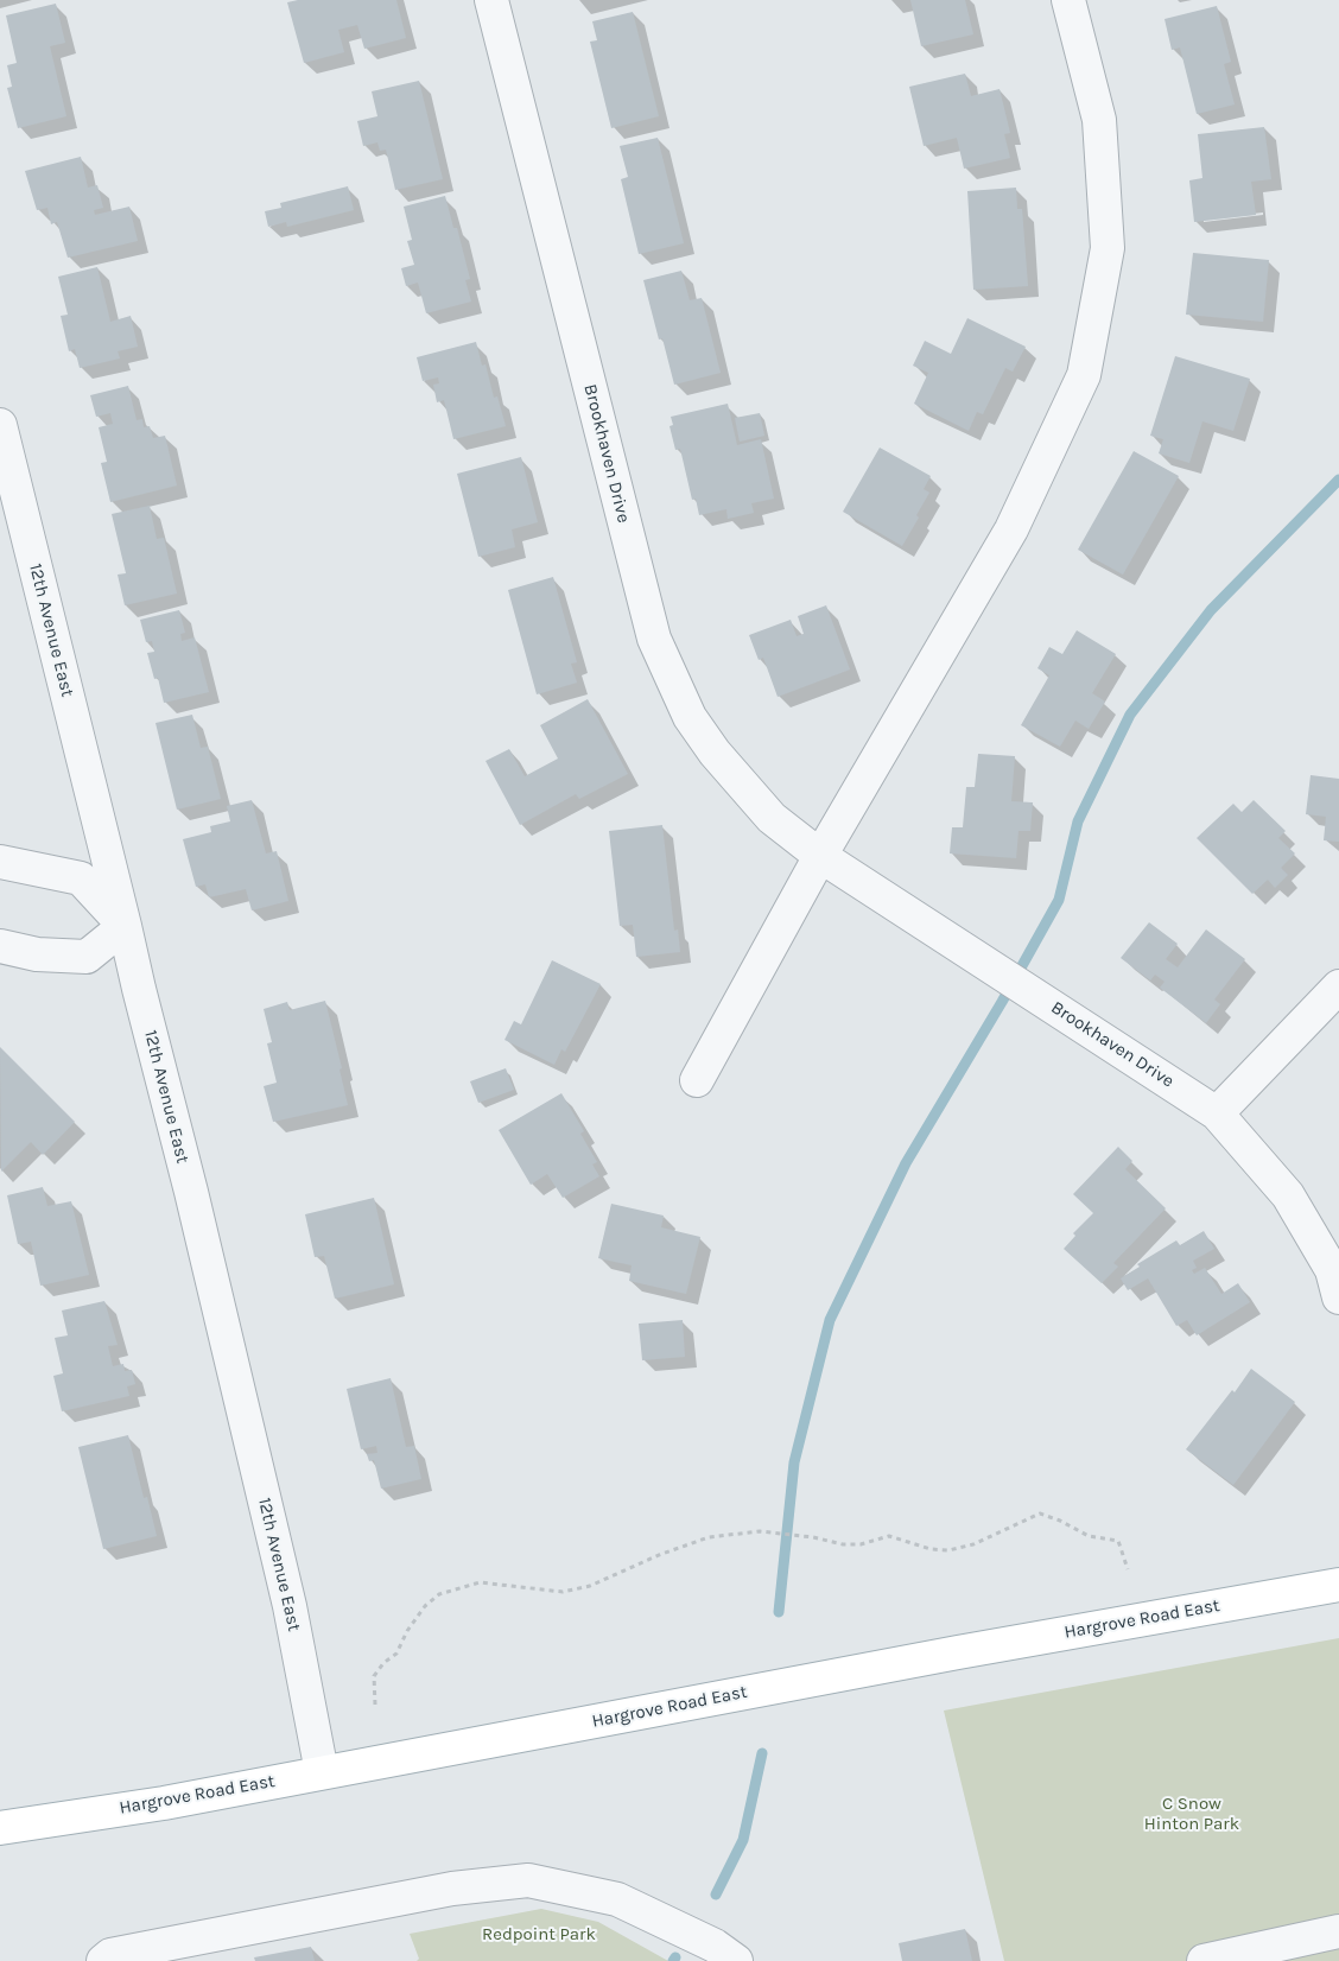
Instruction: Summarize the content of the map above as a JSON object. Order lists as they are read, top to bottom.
{
  "streets": {
    "main road": ["Hargrove Road East"],
    "street": ["Brookhaven Drive", "12th Avenue East"]
  },
  "crossings": [
    ["12th Avenue East", "Hargrove Road East"]
  ],
  "parks": ["C Snow Hinton Park", "Redpoint Park"]
}
